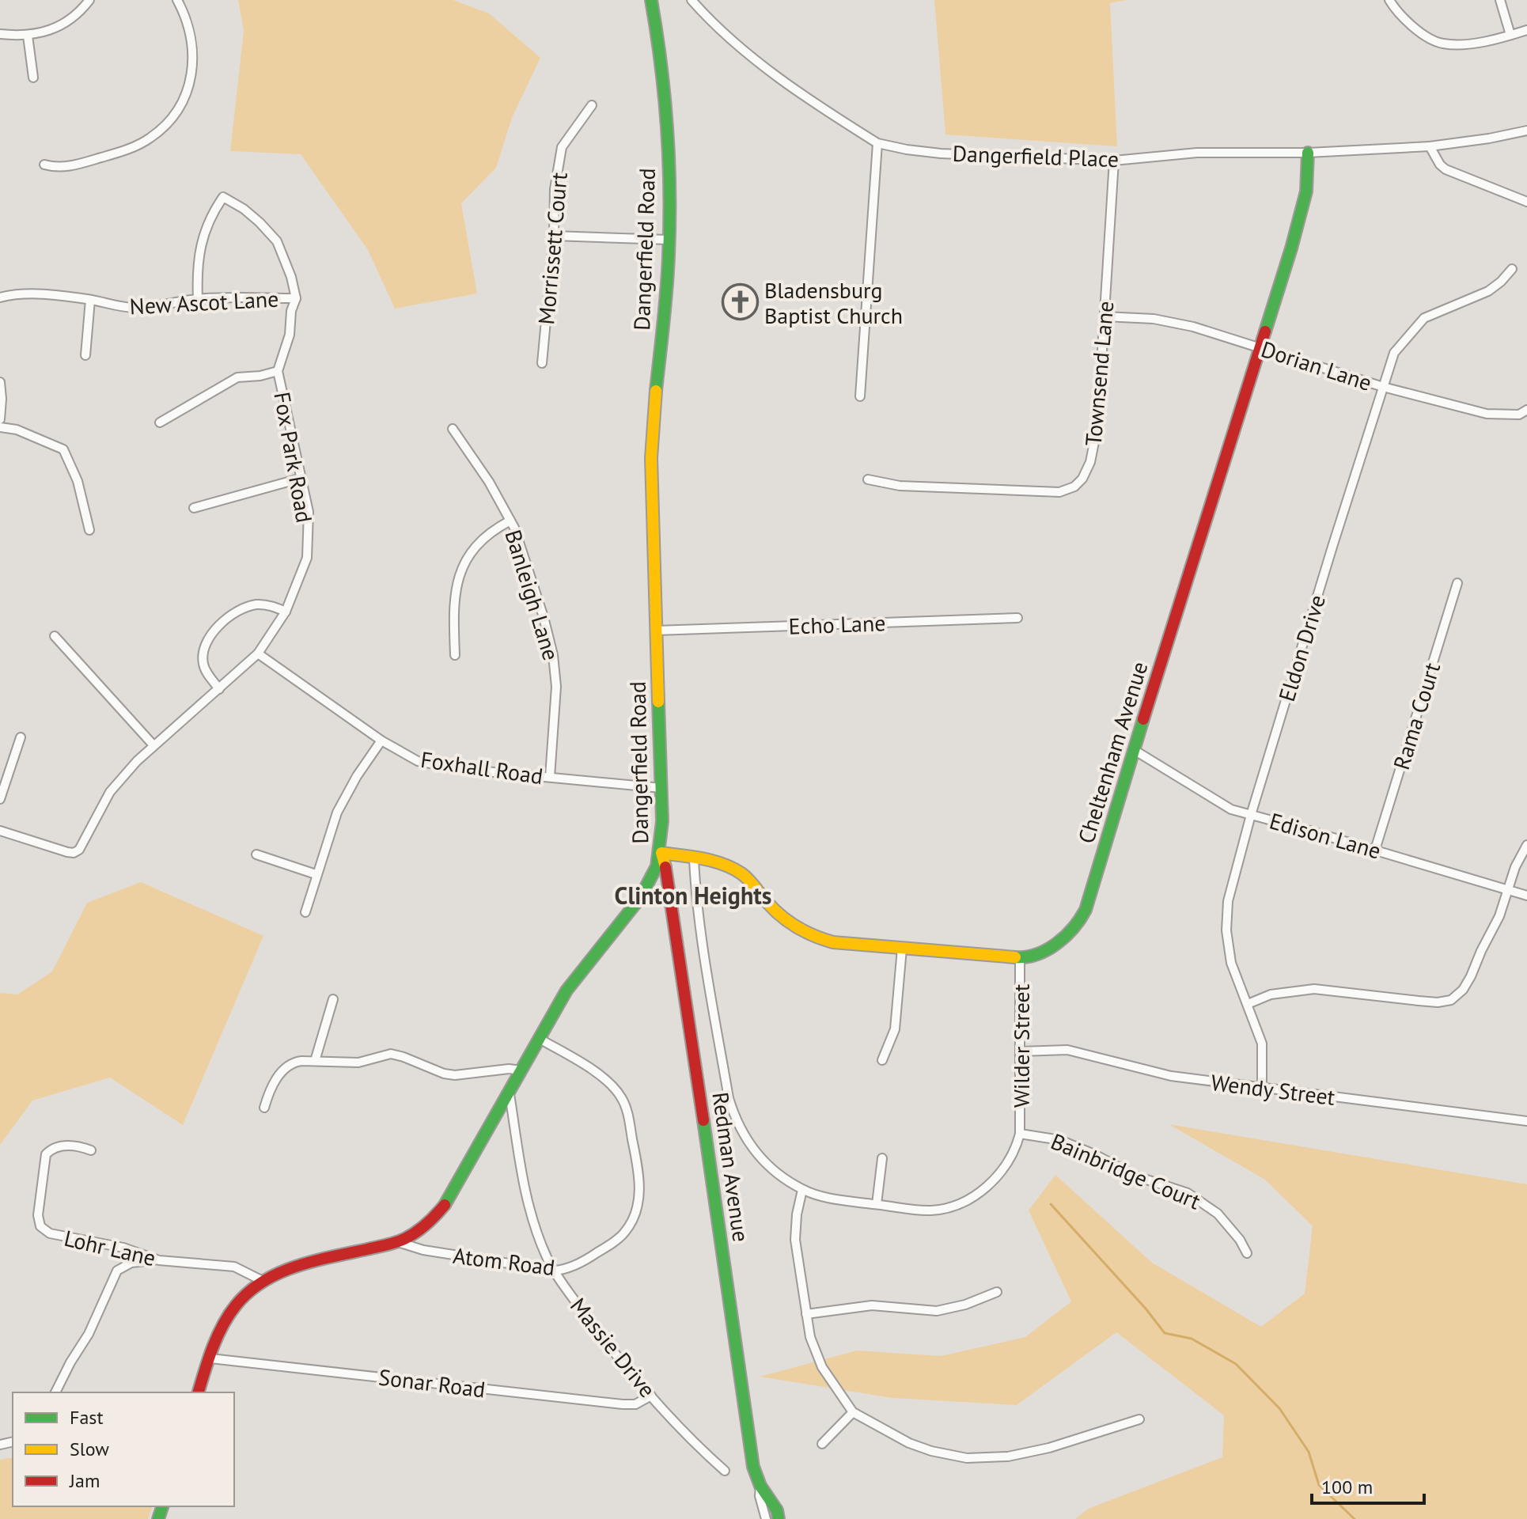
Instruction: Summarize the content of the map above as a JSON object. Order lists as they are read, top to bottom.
{
  "streets": {
    "street": [
      "Dangerfield Place",
      "Morrissett Court",
      "Dangerfield Road",
      "New Ascot Lane",
      "Dorian Lane",
      "Townsend Lane",
      "Fox Park Road",
      "Banleigh Lane",
      "Echo Lane",
      "Eldon Drive",
      "Rama Court",
      "Cheltenham Avenue",
      "Foxhall Road",
      "Edison Lane",
      "Wilder Street",
      "Wendy Street",
      "Redman Avenue",
      "Bainbridge Court",
      "Lohr Lane",
      "Atom Road",
      "Massie Drive",
      "Sonar Road"
    ]
  },
  "crossings": [
    ["Dangerfield Place", "Townsend Lane"],
    ["Dangerfield Place", "Cheltenham Avenue"],
    ["Dangerfield Road", "Echo Lane"],
    ["Dangerfield Road", "Cheltenham Avenue"],
    ["Dangerfield Road", "Foxhall Road"],
    ["Dangerfield Road", "Redman Avenue"],
    ["Dangerfield Road", "Lohr Lane"],
    ["Dangerfield Road", "Atom Road"],
    ["Dangerfield Road", "Massie Drive"],
    ["Dangerfield Road", "Sonar Road"],
    ["New Ascot Lane", "Fox Park Road"],
    ["Dorian Lane", "Townsend Lane"],
    ["Dorian Lane", "Eldon Drive"],
    ["Dorian Lane", "Cheltenham Avenue"],
    ["Fox Park Road", "Foxhall Road"],
    ["Banleigh Lane", "Foxhall Road"],
    ["Eldon Drive", "Edison Lane"],
    ["Eldon Drive", "Wendy Street"],
    ["Rama Court", "Edison Lane"],
    ["Cheltenham Avenue", "Edison Lane"],
    ["Cheltenham Avenue", "Wilder Street"],
    ["Cheltenham Avenue", "Redman Avenue"],
    ["Wilder Street", "Wendy Street"],
    ["Wilder Street", "Bainbridge Court"],
    ["Atom Road", "Massie Drive"],
    ["Massie Drive", "Sonar Road"]
  ],
  "districts": ["Clinton Heights"],
  "places": {
    "church": ["Bladensburg Baptist Church"]
  },
  "legend": ["Fast", "Slow", "Jam"],
  "scale_bar": "100 m"
}
